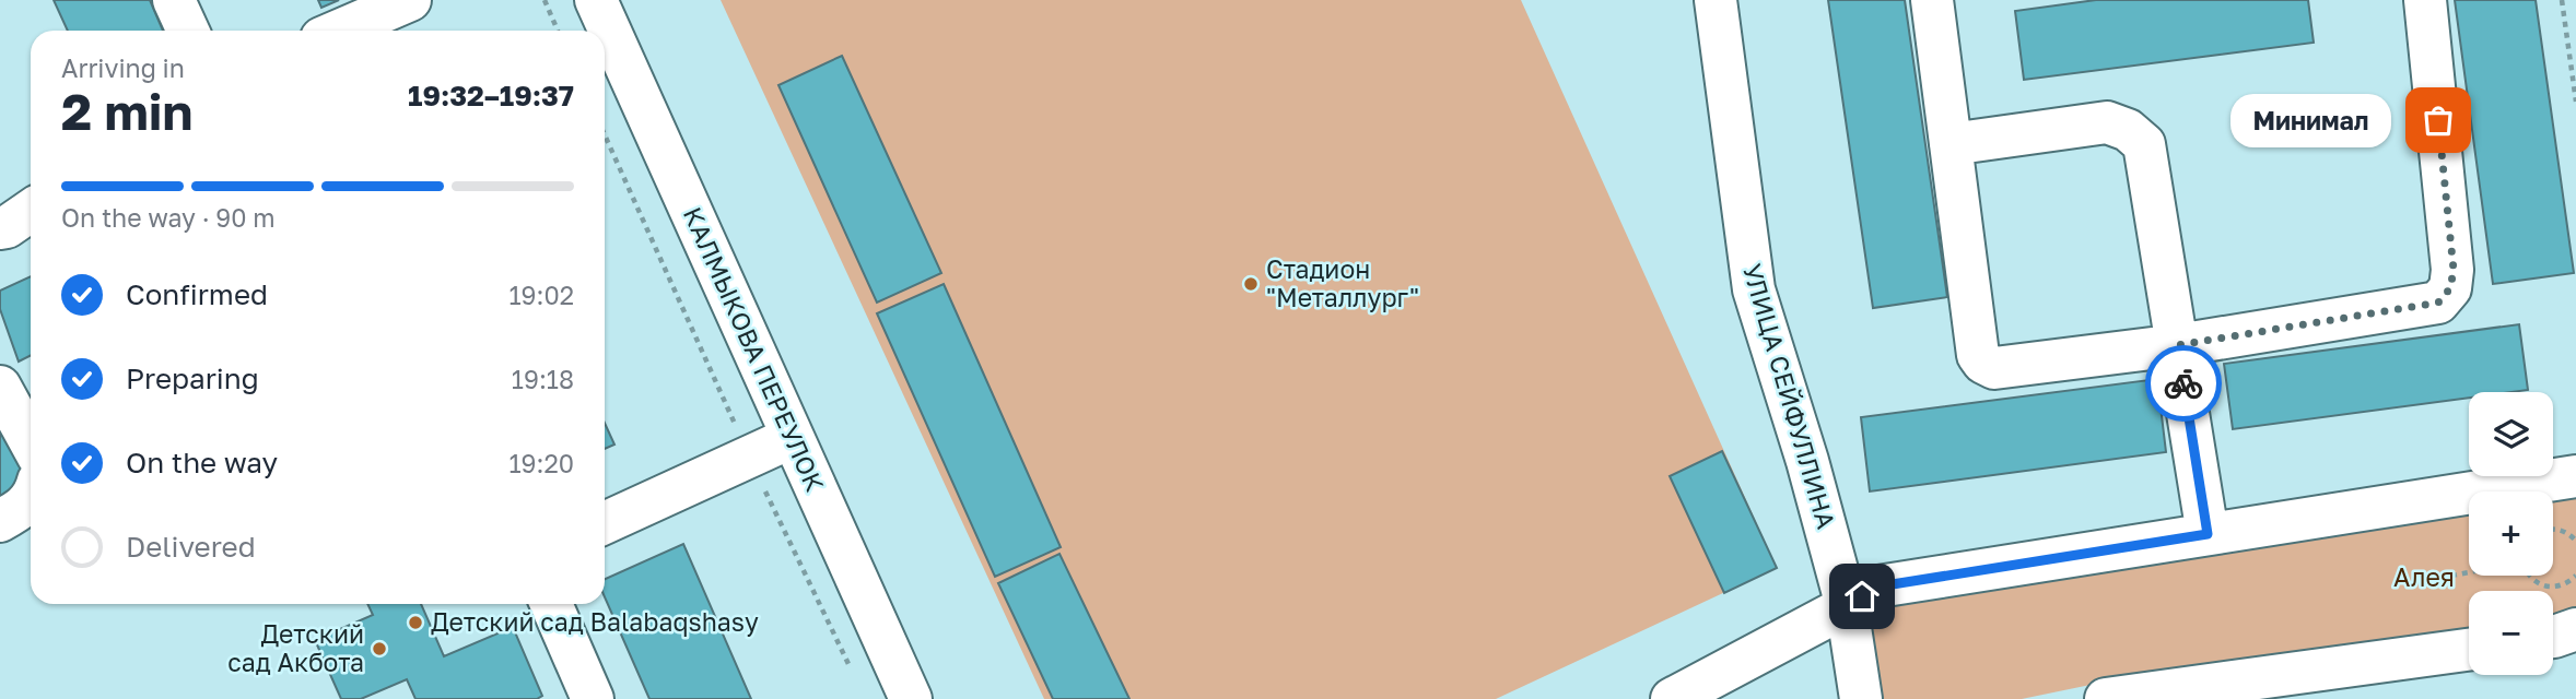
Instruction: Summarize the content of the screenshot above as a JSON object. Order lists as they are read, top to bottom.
{
  "streets": {
    "street": ["КАЛМЫКОВА ПЕРЕУЛОК", "УЛИЦА СЕЙФУЛЛИНА"]
  },
  "parks": ["Алея"],
  "places": [
    "Минимал",
    "Стадион \"Металлург\"",
    "Детский сад Balabaqshasy",
    "Детский сад Акбота"
  ],
  "page": {
    "heading": ["2 min", "Arriving in", "19:32–19:37"],
    "bubble": "Минимал",
    "bar": "On the way · 90 m",
    "list": [
      ["Confirmed", "19:02"],
      ["Preparing", "19:18"],
      ["On the way", "19:20"],
      "Delivered"
    ],
    "map_buttons": ["+", "−"]
  }
}
